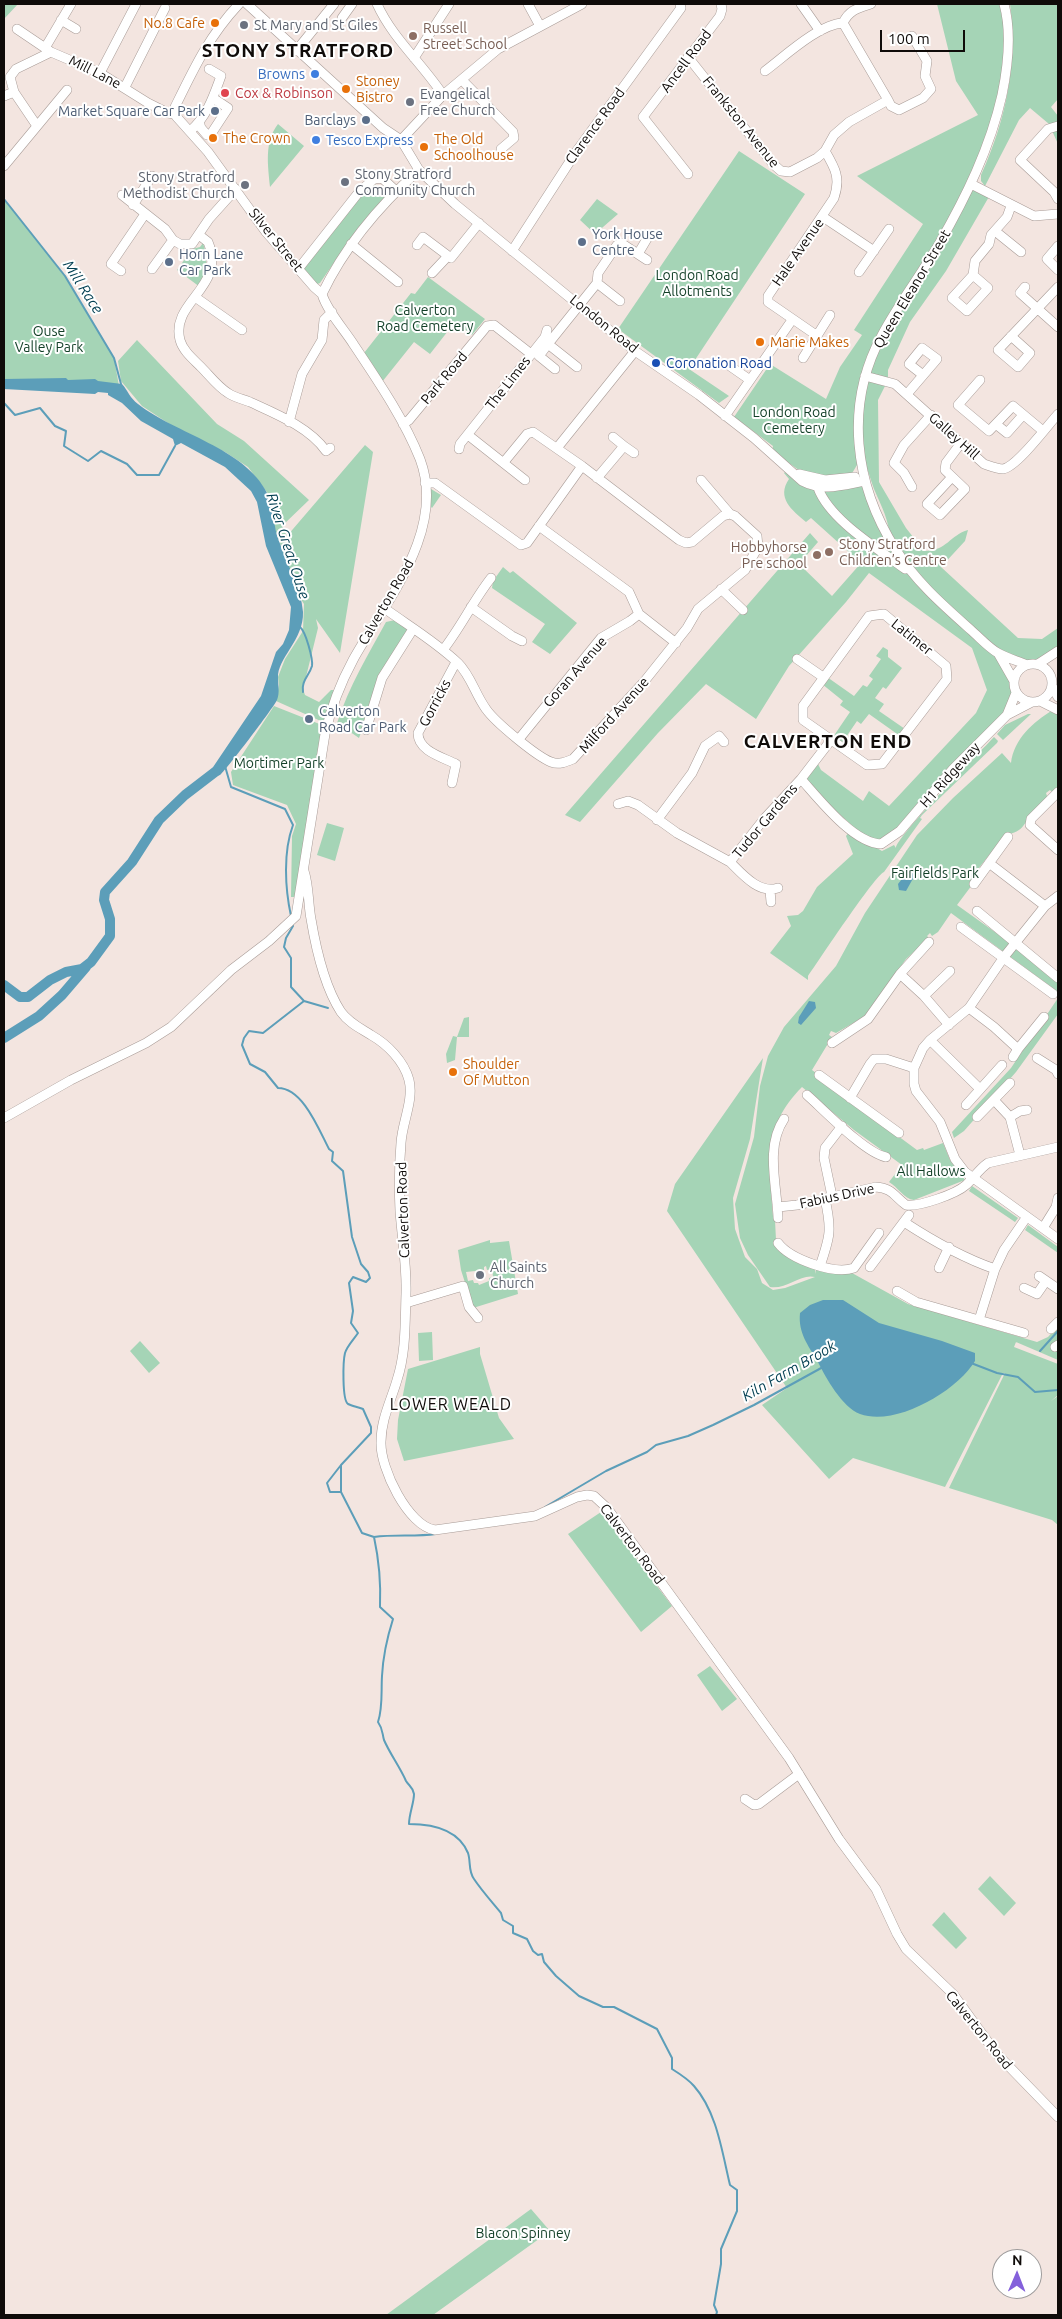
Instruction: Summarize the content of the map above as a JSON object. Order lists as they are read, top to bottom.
{
  "streets": {
    "street": [
      "Ancell Road",
      "Mill Lane",
      "Frankston Avenue",
      "Clarence Road",
      "Silver Street",
      "Hale Avenue",
      "Queen Eleanor Street",
      "London Road",
      "Park Road",
      "The Limes",
      "Galley Hill",
      "Calverton Road",
      "Latimer",
      "Goran Avenue",
      "Gorricks",
      "Milford Avenue",
      "H1 Ridgeway",
      "Tudor Gardens",
      "Fabius Drive"
    ]
  },
  "crossings": [
    ["Ancell Road", "Frankston Avenue"],
    ["Mill Lane", "Silver Street"],
    ["Frankston Avenue", "Hale Avenue"],
    ["Clarence Road", "London Road"],
    ["Silver Street", "Calverton Road"],
    ["Queen Eleanor Street", "London Road"],
    ["Queen Eleanor Street", "Galley Hill"],
    ["Queen Eleanor Street", "H1 Ridgeway"],
    ["Park Road", "The Limes"],
    ["Park Road", "Calverton Road"],
    ["Calverton Road", "Milford Avenue"],
    ["Latimer", "Tudor Gardens"],
    ["Goran Avenue", "Milford Avenue"],
    ["Gorricks", "Milford Avenue"],
    ["H1 Ridgeway", "Tudor Gardens"]
  ],
  "districts": ["STONY STRATFORD", "CALVERTON END", "LOWER WEALD"],
  "water": ["Mill Race", "River Great Ouse", "Kiln Farm Brook"],
  "parks": [
    "London Road Allotments",
    "Calverton Road Cemetery",
    "Ouse Valley Park",
    "London Road Cemetery",
    "Mortimer Park",
    "Fairfields Park",
    "All Hallows",
    "Blacon Spinney"
  ],
  "places": [
    "No.8 Cafe",
    "St Mary and St Giles",
    "Russell Street School",
    "Browns",
    "Stoney Bistro",
    "Cox & Robinson",
    "Evangelical Free Church",
    "Market Square Car Park",
    "Barclays",
    "The Crown",
    "Tesco Express",
    "The Old Schoolhouse",
    "Stony Stratford Community Church",
    "Stony Stratford Methodist Church",
    "York House Centre",
    "Horn Lane Car Park",
    "Marie Makes",
    "Coronation Road",
    "Stony Stratford Children’s Centre",
    "Hobbyhorse Pre school",
    "Calverton Road Car Park",
    "Shoulder Of Mutton",
    "All Saints Church"
  ],
  "scale_bar": "100 m",
  "north": "top"
}
